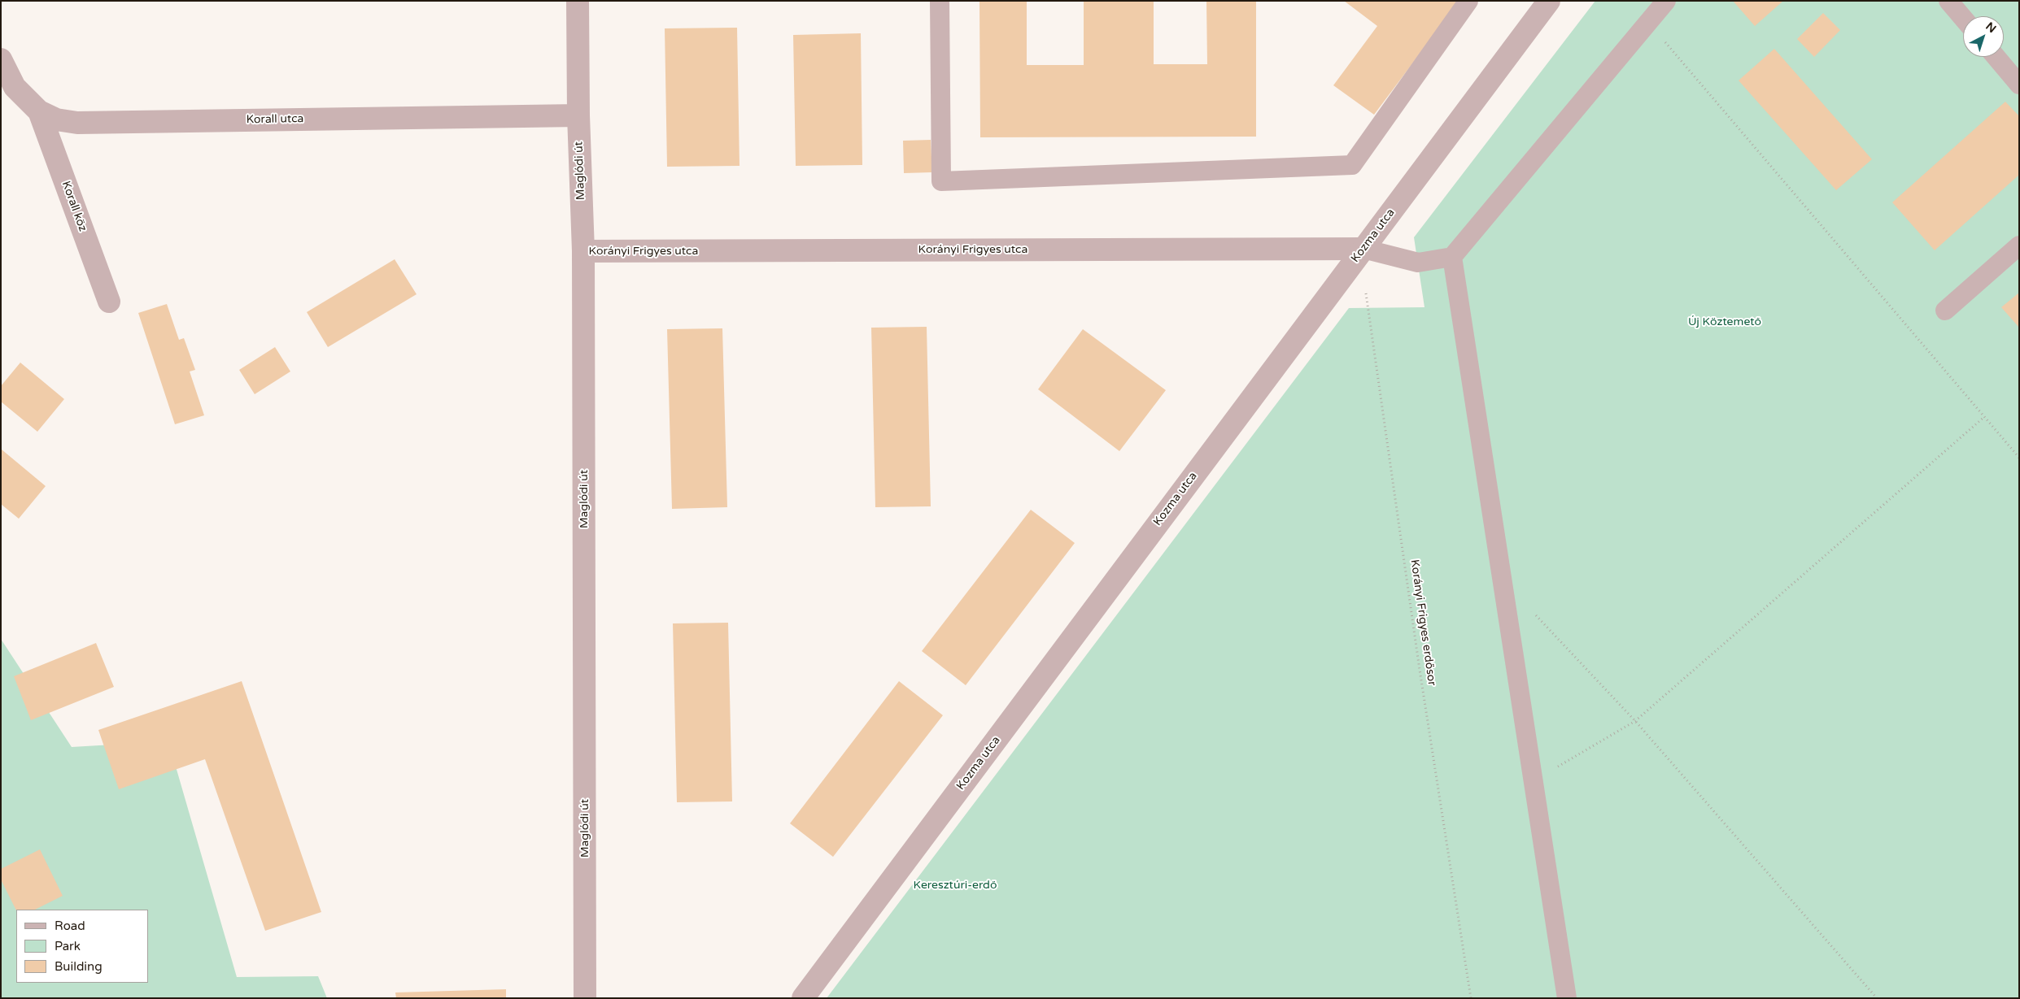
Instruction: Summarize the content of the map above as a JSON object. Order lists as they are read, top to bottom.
{
  "streets": {
    "street": [
      "Korall utca",
      "Maglódi út",
      "Korall köz",
      "Kozma utca",
      "Korányi Frigyes utca"
    ],
    "path": ["Korányi Frigyes erdősor"]
  },
  "crossings": [
    ["Korall utca", "Maglódi út"],
    ["Korall utca", "Korall köz"],
    ["Maglódi út", "Korányi Frigyes utca"],
    ["Kozma utca", "Korányi Frigyes utca"],
    ["Kozma utca", "Korányi Frigyes erdősor"],
    ["Korányi Frigyes utca", "Korányi Frigyes erdősor"]
  ],
  "parks": ["Új Köztemető", "Keresztúri-erdő"],
  "legend": ["Road", "Park", "Building"],
  "north": "top right"
}
